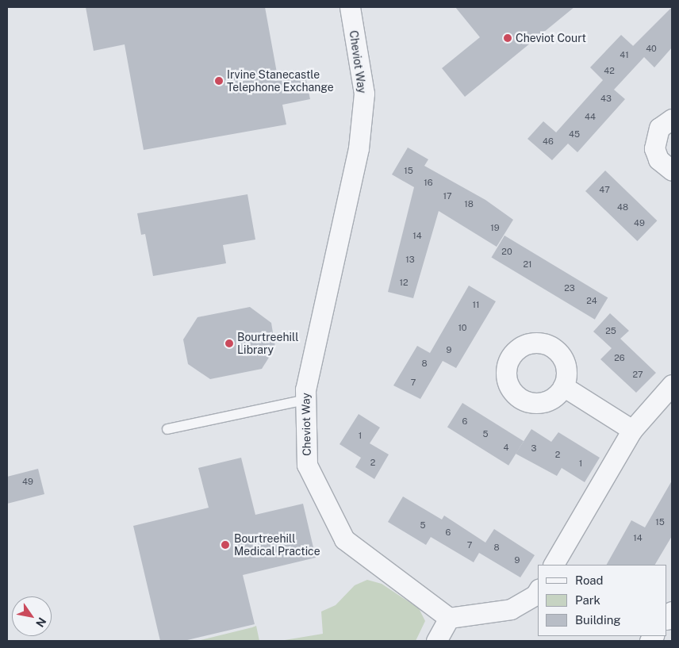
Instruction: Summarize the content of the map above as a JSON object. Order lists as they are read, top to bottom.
{
  "streets": {
    "street": ["Cheviot Way"]
  },
  "places": [
    "Cheviot Court",
    "Irvine Stanecastle Telephone Exchange",
    "Bourtreehill Library",
    "Bourtreehill Medical Practice"
  ],
  "house_numbers": [
    "40",
    "41",
    "42",
    "43",
    "44",
    "45",
    "46",
    "15",
    "16",
    "47",
    "17",
    "18",
    "48",
    "49",
    "19",
    "14",
    "20",
    "13",
    "21",
    "12",
    "23",
    "24",
    "11",
    "10",
    "25",
    "9",
    "26",
    "8",
    "27",
    "7",
    "6",
    "5",
    "1",
    "4",
    "3",
    "2",
    "2",
    "1",
    "49",
    "15",
    "5",
    "6",
    "14",
    "7",
    "8",
    "9"
  ],
  "legend": ["Road", "Park", "Building"],
  "north": "bottom right"
}
